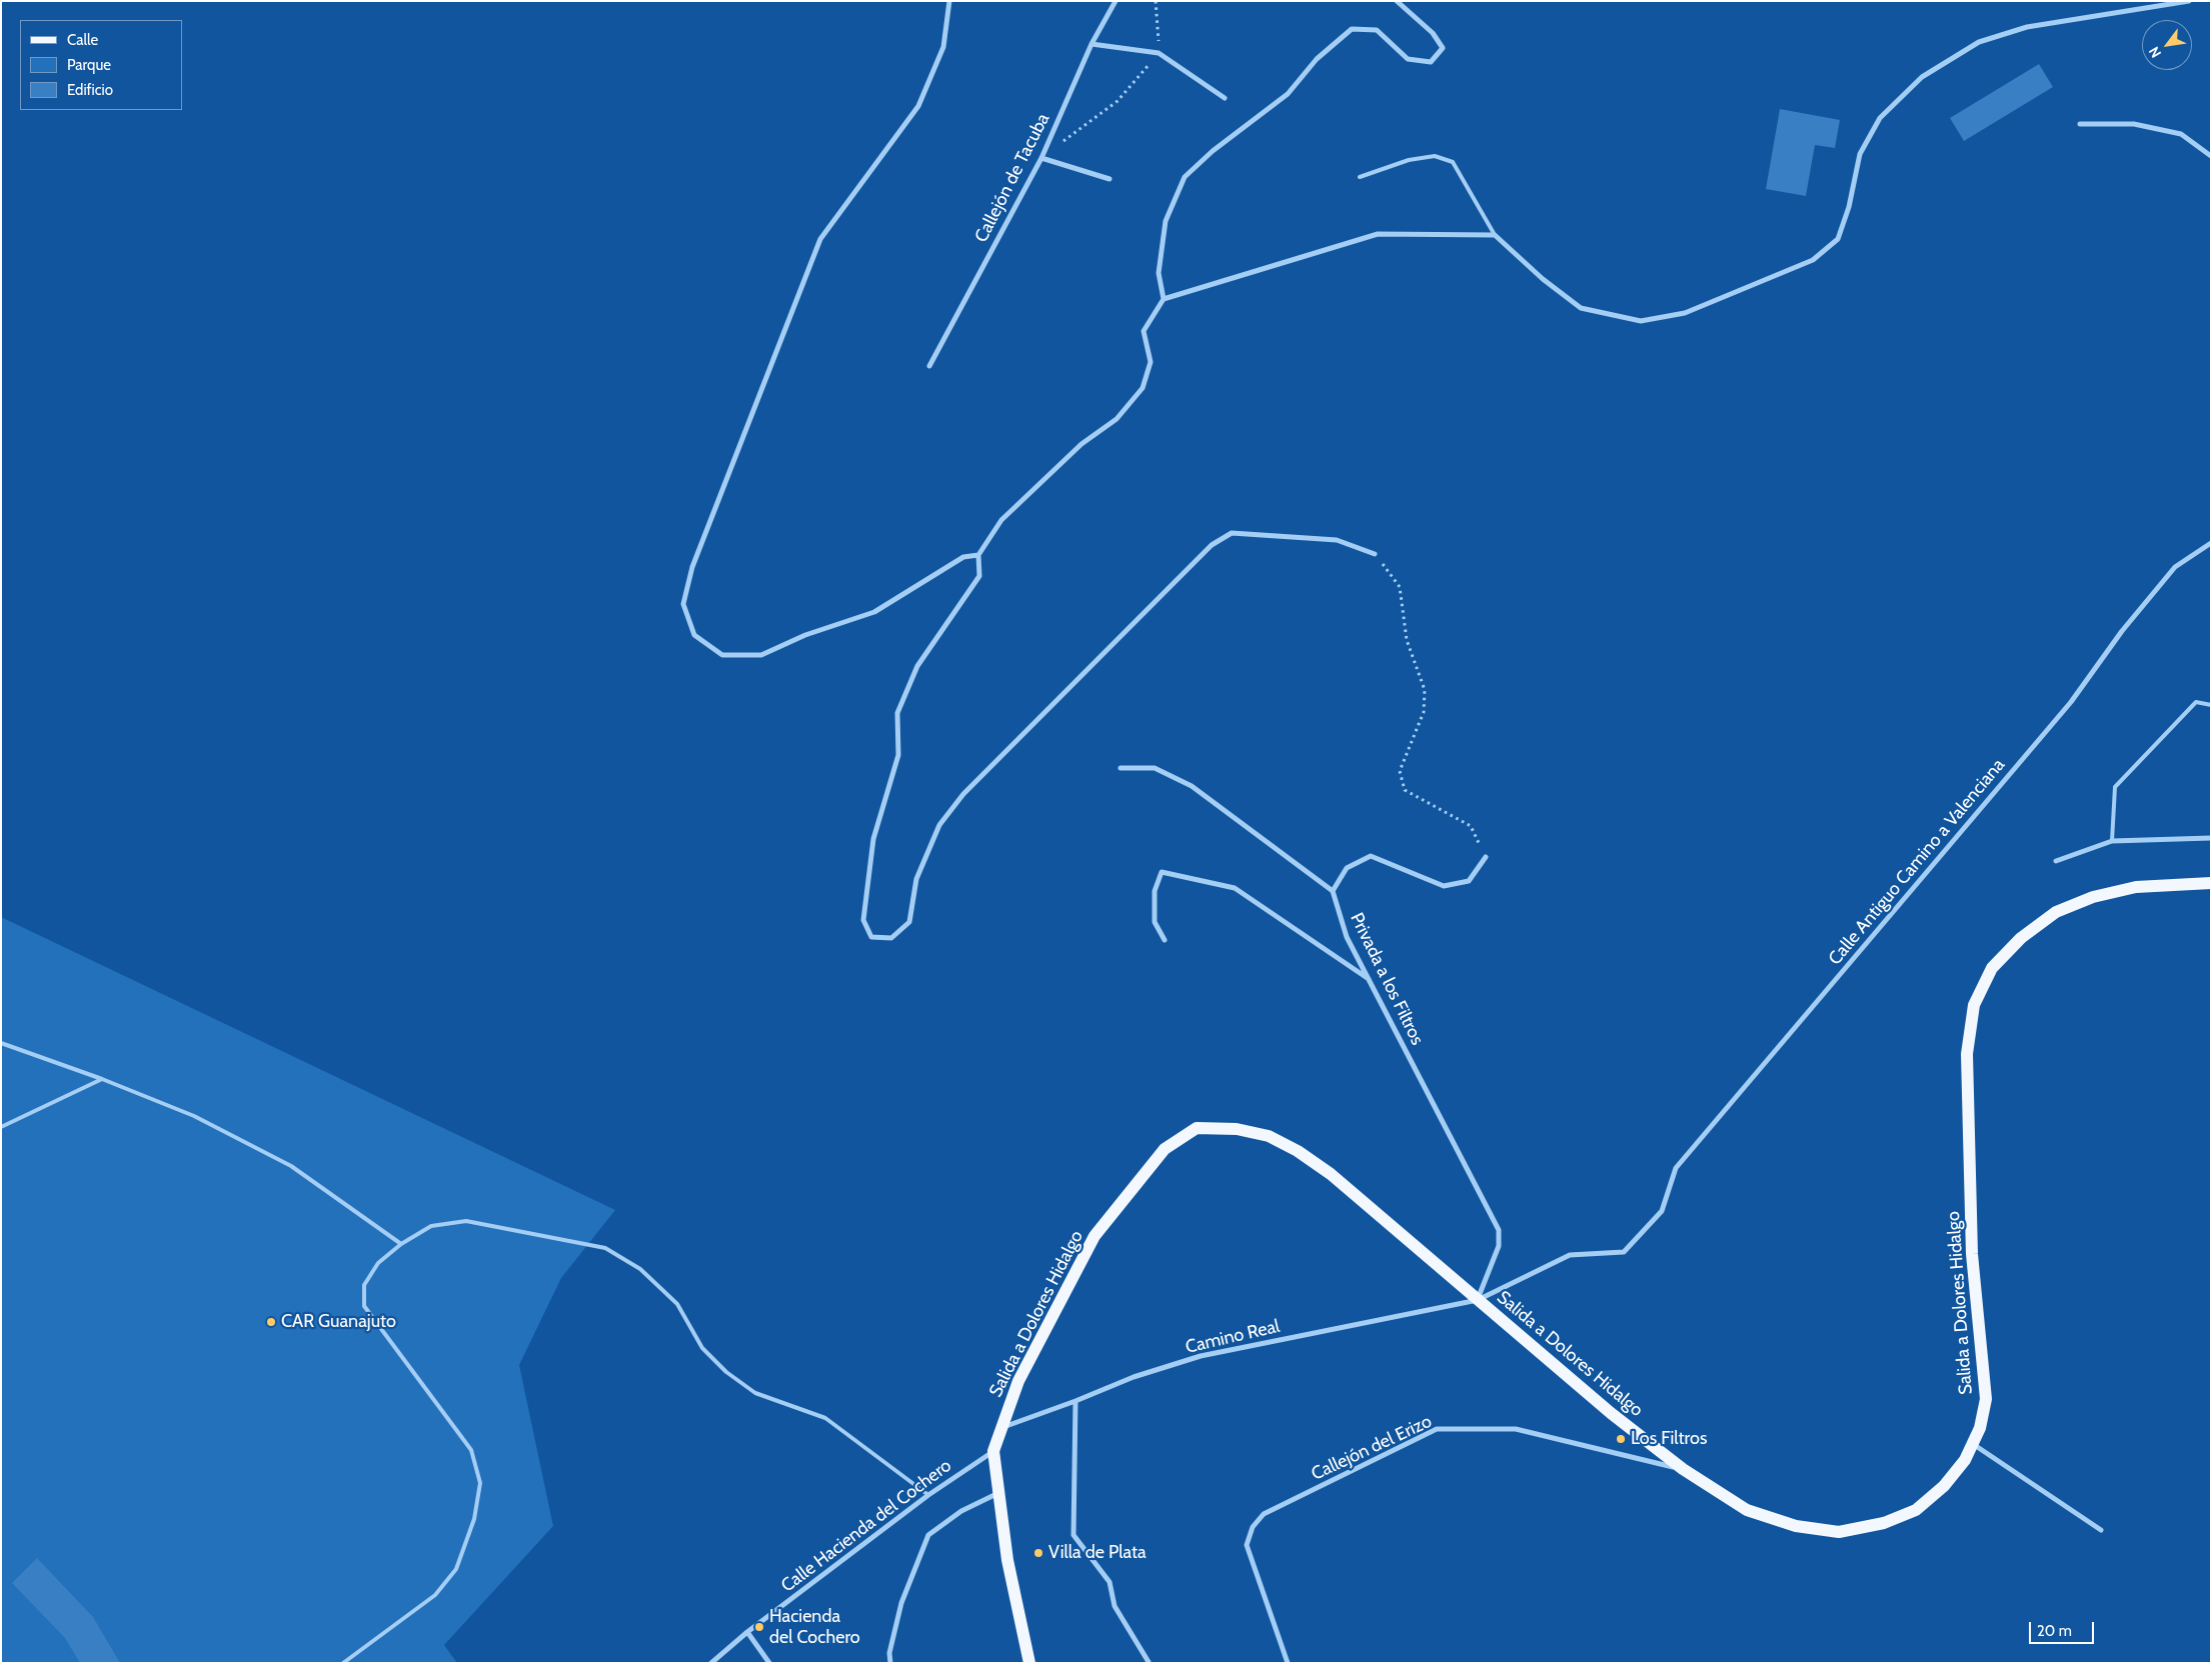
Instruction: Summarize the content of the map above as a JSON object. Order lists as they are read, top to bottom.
{
  "streets": {
    "main road": ["Salida a Dolores Hidalgo"],
    "street": [
      "Callejón de Tacuba",
      "Calle Antiguo Camino a Valenciana",
      "Privada a los Filtros",
      "Camino Real",
      "Callejón del Erizo",
      "Calle Hacienda del Cochero"
    ]
  },
  "crossings": [
    ["Calle Antiguo Camino a Valenciana", "Privada a los Filtros"],
    ["Calle Antiguo Camino a Valenciana", "Salida a Dolores Hidalgo"],
    ["Calle Antiguo Camino a Valenciana", "Camino Real"],
    ["Privada a los Filtros", "Salida a Dolores Hidalgo"],
    ["Privada a los Filtros", "Camino Real"],
    ["Salida a Dolores Hidalgo", "Camino Real"],
    ["Salida a Dolores Hidalgo", "Callejón del Erizo"],
    ["Salida a Dolores Hidalgo", "Calle Hacienda del Cochero"]
  ],
  "places": [
    "CAR Guanajuto",
    "Los Filtros",
    "Villa de Plata",
    "Hacienda del Cochero"
  ],
  "legend": ["Calle", "Parque", "Edificio"],
  "scale_bar": "20 m",
  "north": "bottom left"
}
